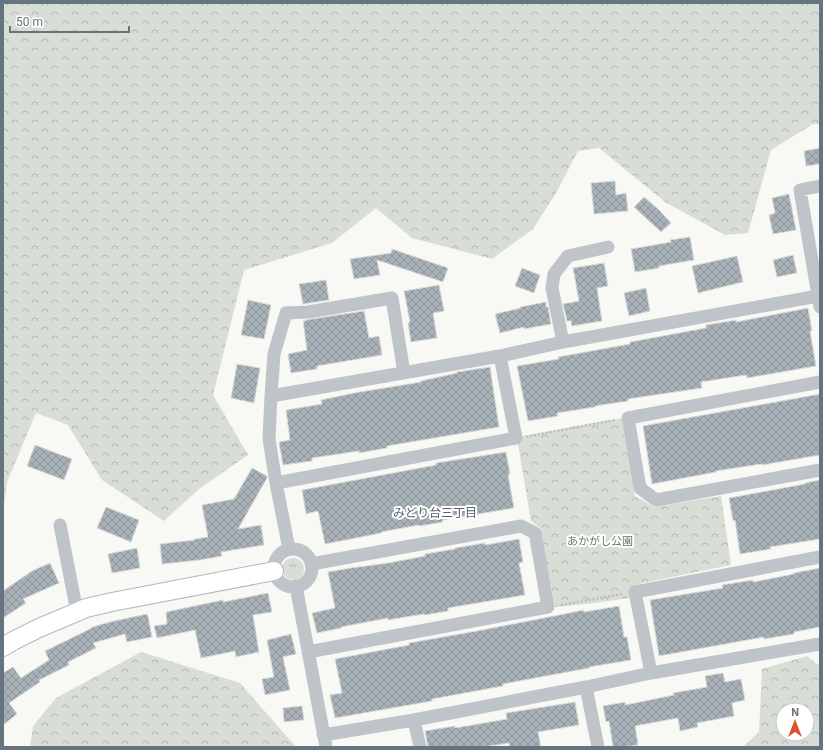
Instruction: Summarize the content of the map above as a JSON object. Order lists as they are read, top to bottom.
{
  "districts": ["みどり台三丁目"],
  "parks": ["あかがし公園"],
  "scale_bar": "50 m",
  "north": "top"
}
